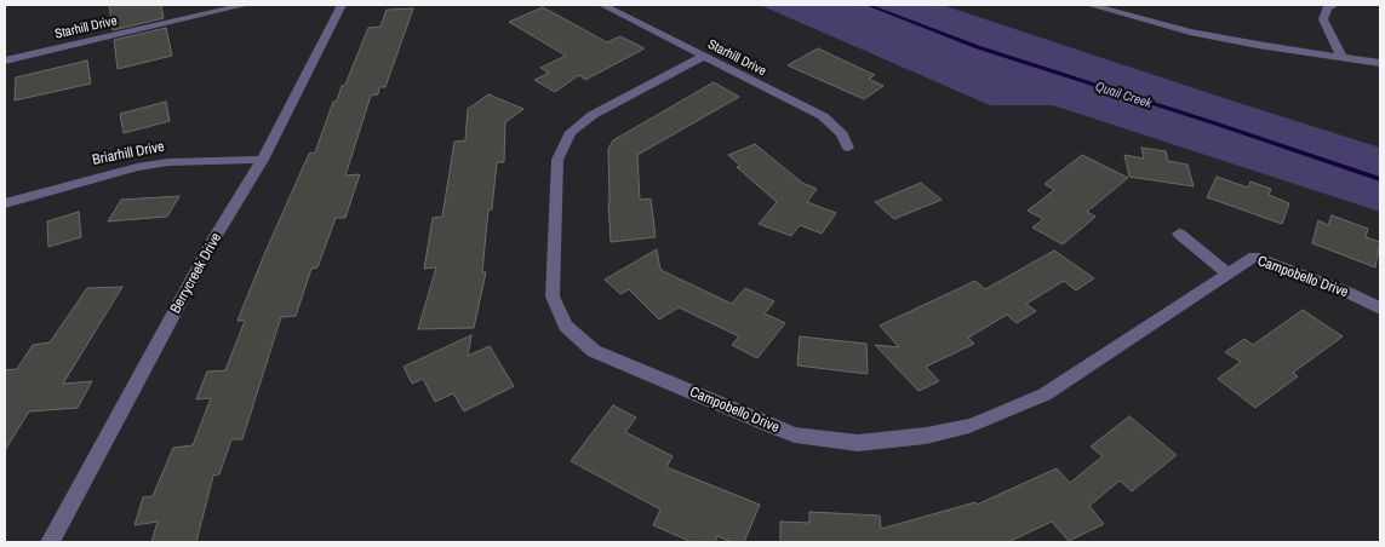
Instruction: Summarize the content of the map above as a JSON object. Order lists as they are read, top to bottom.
{
  "streets": {
    "street": [
      "Starhill Drive",
      "Briarhill Drive",
      "Berrycreek Drive",
      "Campobello Drive"
    ]
  },
  "crossings": [
    ["Starhill Drive", "Campobello Drive"],
    ["Briarhill Drive", "Berrycreek Drive"]
  ],
  "water": ["Quail Creek"]
}
